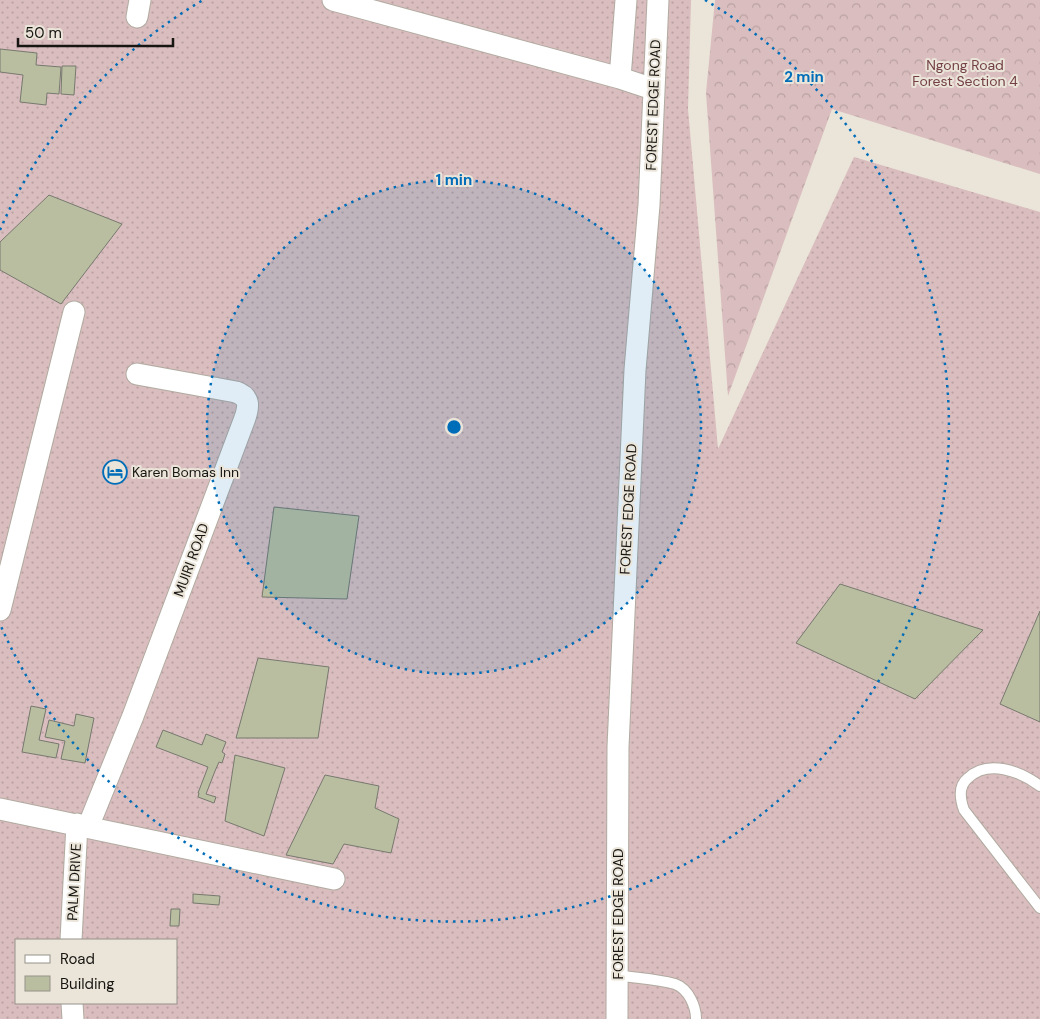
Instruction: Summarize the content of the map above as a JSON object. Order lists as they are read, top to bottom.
{
  "streets": {
    "street": ["FOREST EDGE ROAD", "MUIRI ROAD", "PALM DRIVE"]
  },
  "crossings": [
    ["MUIRI ROAD", "PALM DRIVE"]
  ],
  "parks": ["Ngong Road Forest Section 4"],
  "places": {
    "hotel": ["Karen Bomas Inn"]
  },
  "legend": ["Road", "Building"],
  "scale_bar": "50 m",
  "rings": ["2 min", "1 min"]
}
